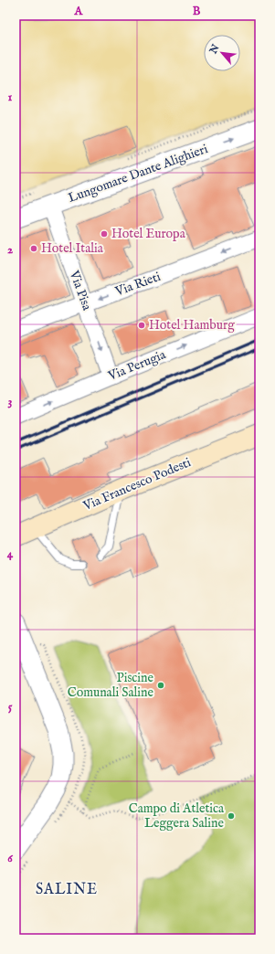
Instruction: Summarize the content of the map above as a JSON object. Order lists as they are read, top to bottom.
{
  "streets": {
    "main road": ["Via Francesco Podesti"],
    "street": [
      "Lungomare Dante Alighieri",
      "Via Rieti",
      "Via Pisa",
      "Via Perugia"
    ]
  },
  "crossings": [
    ["Lungomare Dante Alighieri", "Via Pisa"],
    ["Via Rieti", "Via Pisa"],
    ["Via Pisa", "Via Perugia"]
  ],
  "one_way": [
    "Lungomare Dante Alighieri",
    "Via Rieti",
    "Via Pisa",
    "Via Perugia"
  ],
  "districts": ["SALINE"],
  "places": [
    "Hotel Europa",
    "Hotel Italia",
    "Hotel Hamburg",
    "Piscine Comunali Saline",
    "Campo di Atletica Leggera Saline"
  ],
  "north": "top left",
  "grid": {
    "columns": ["A", "B"],
    "rows": [
      "1",
      "2",
      "3",
      "4",
      "5",
      "6"
    ]
  }
}
